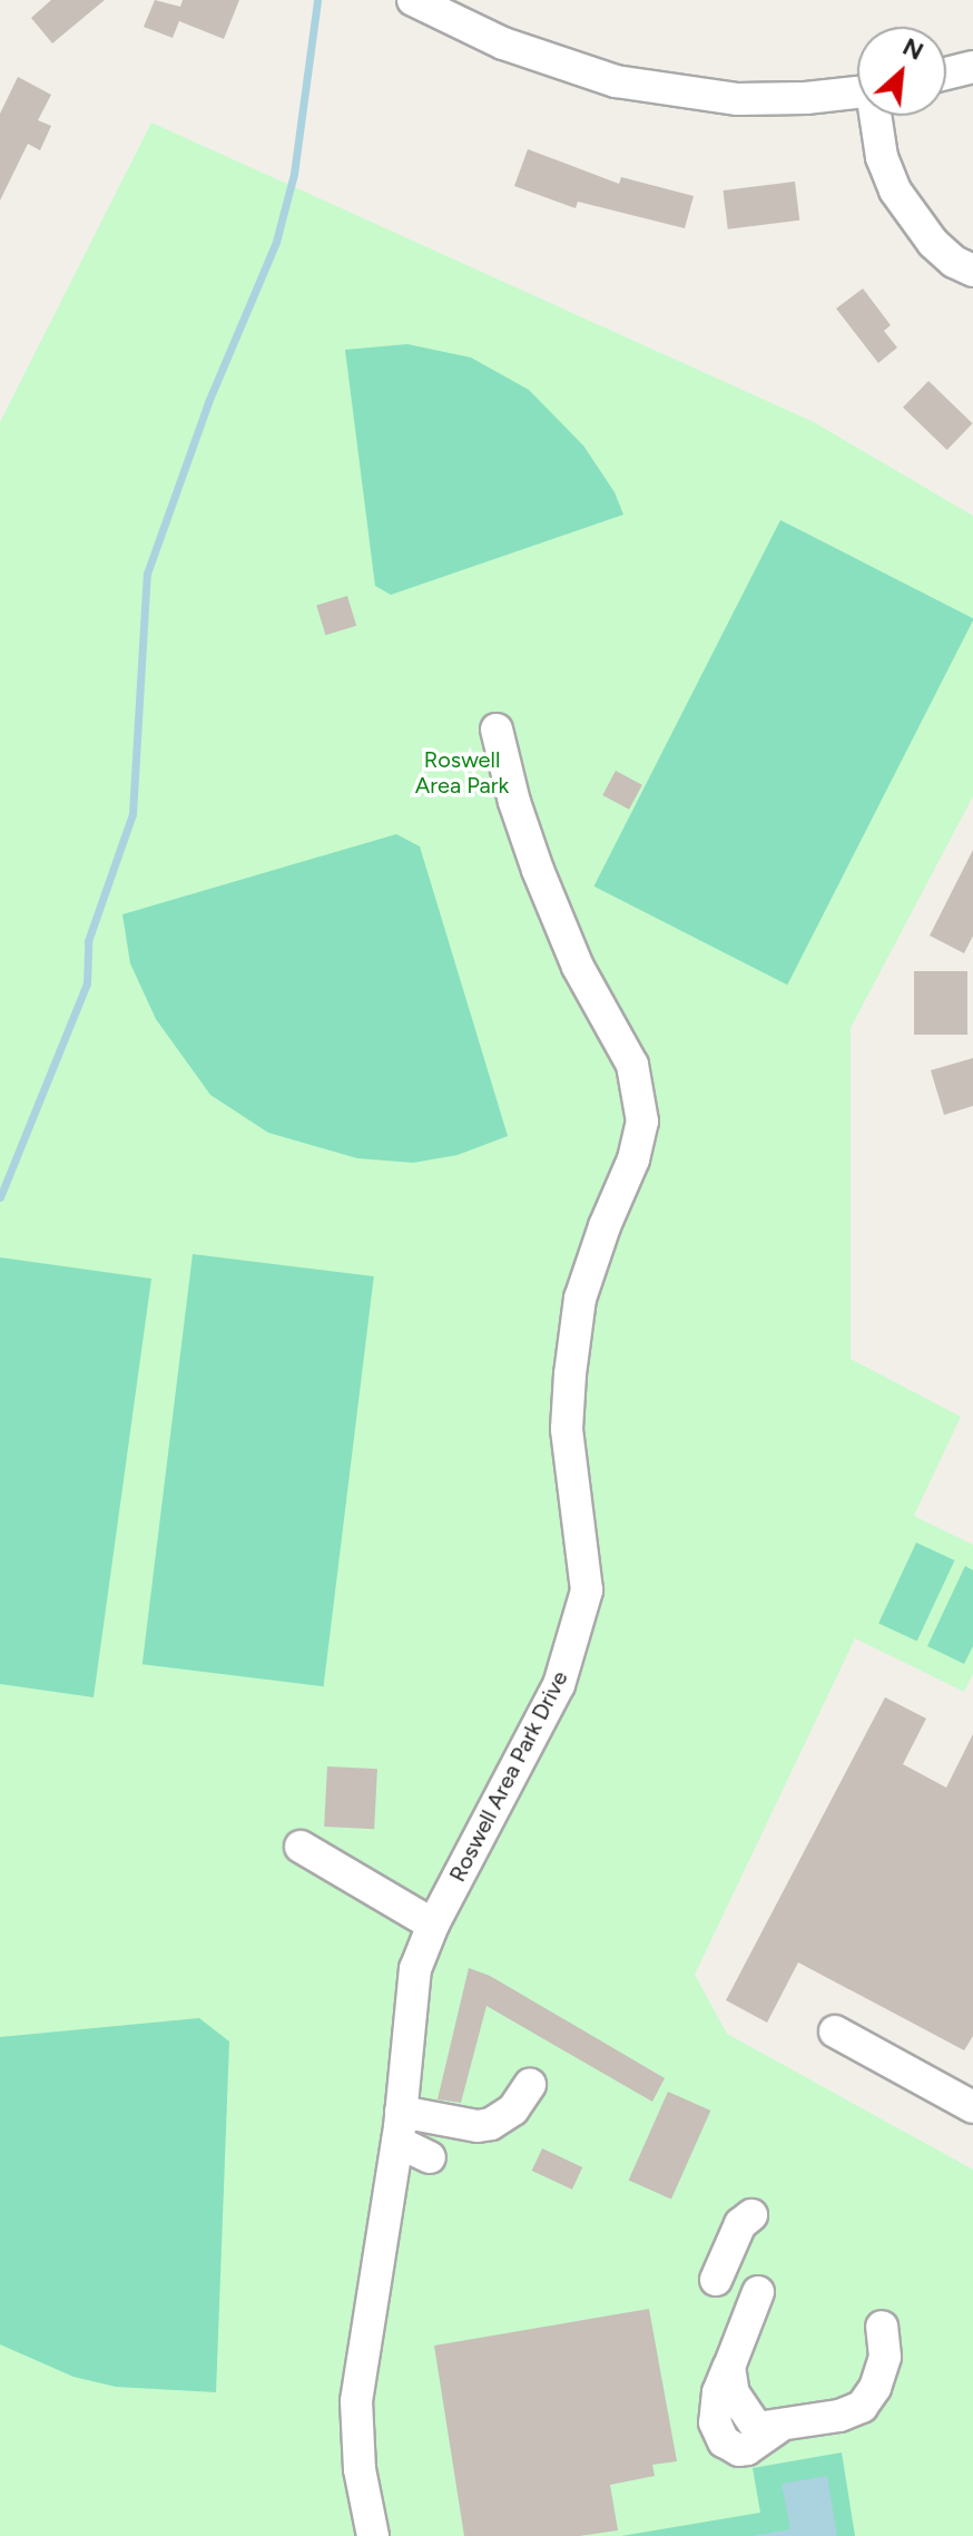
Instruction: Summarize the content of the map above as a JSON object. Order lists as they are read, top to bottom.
{
  "streets": {
    "street": ["Roswell Area Park Drive"]
  },
  "parks": ["Roswell Area Park"],
  "north": "top right"
}
